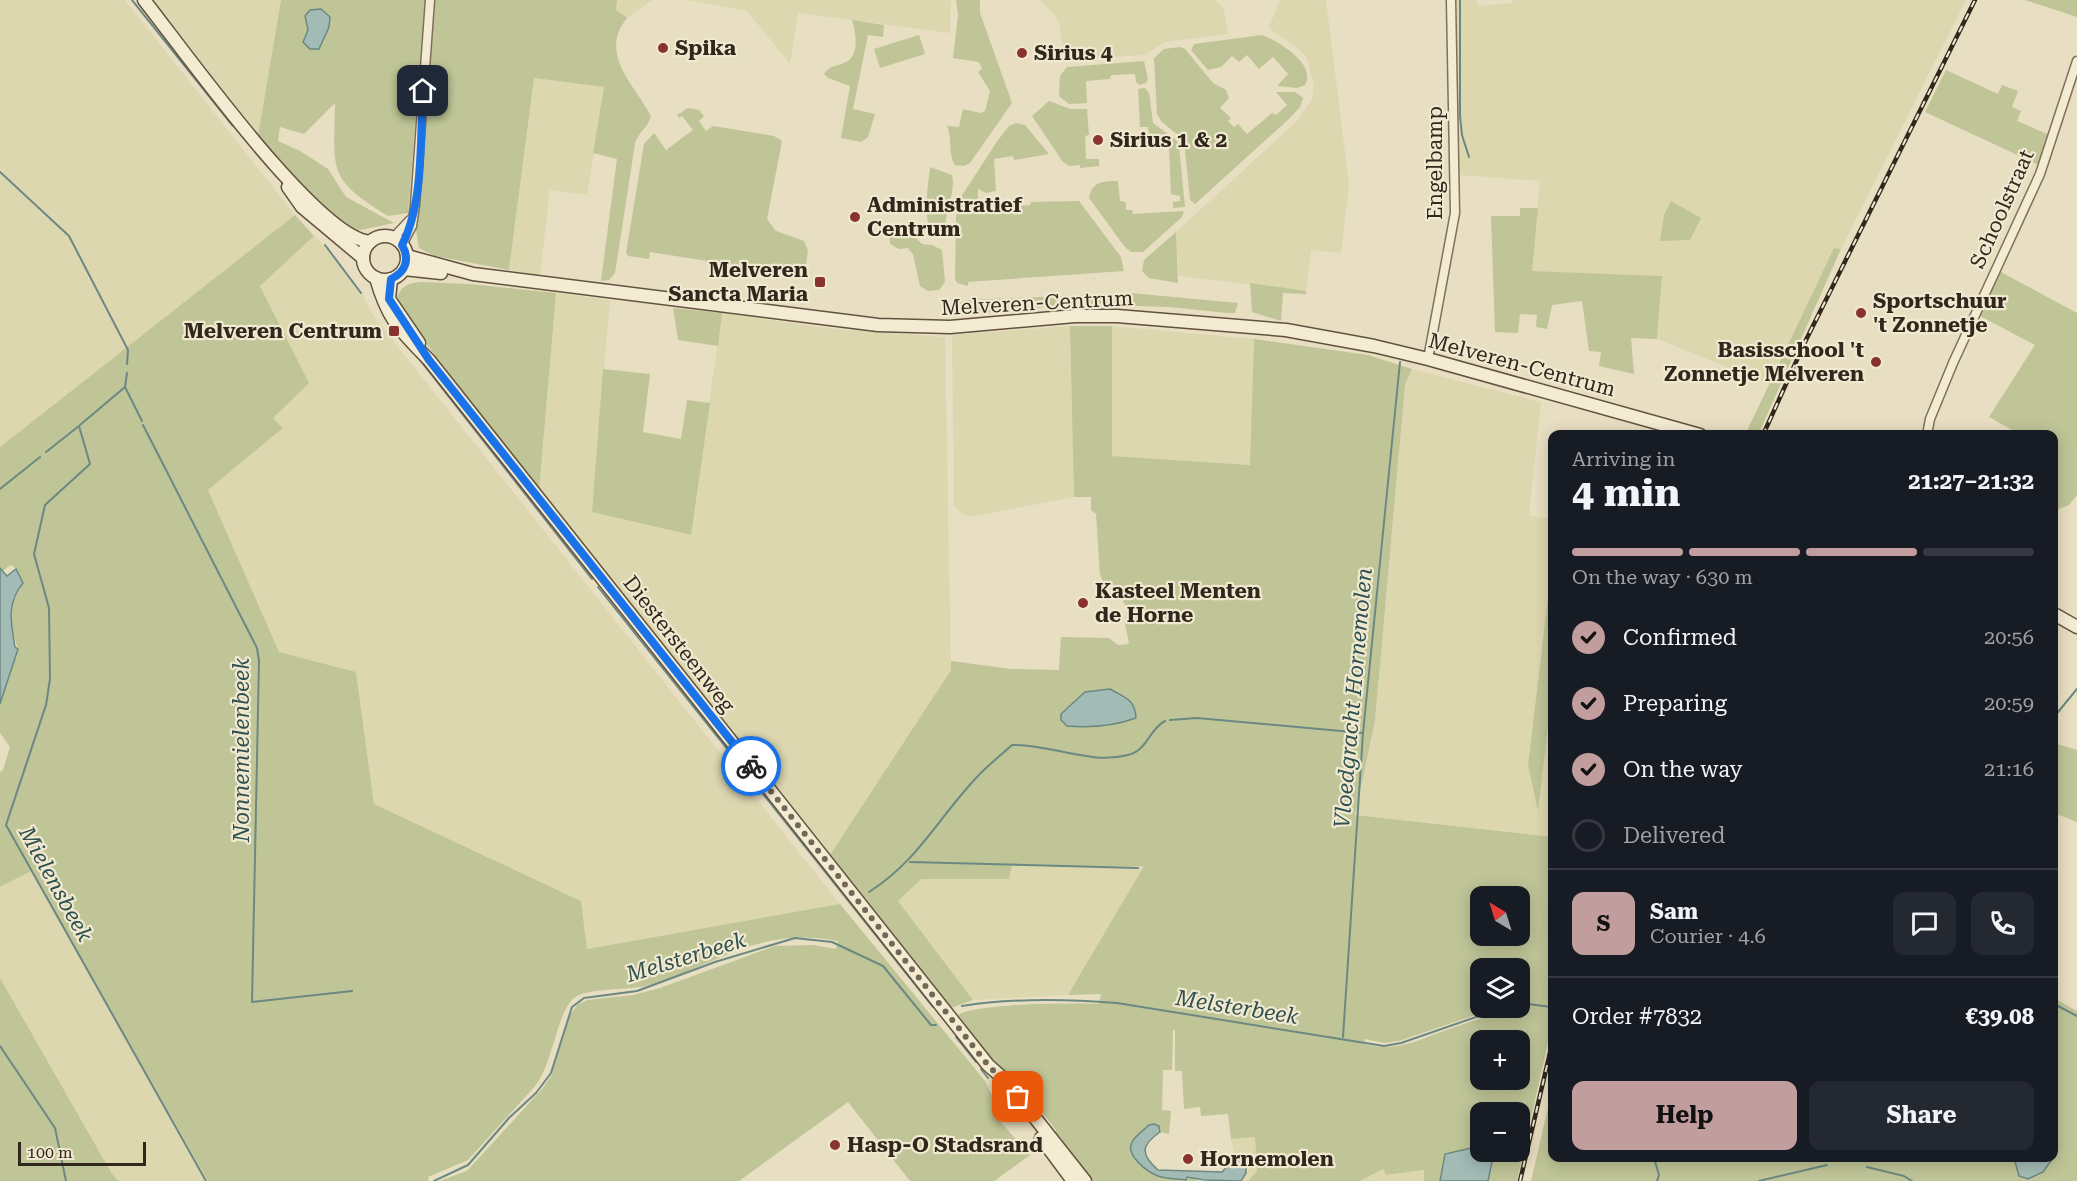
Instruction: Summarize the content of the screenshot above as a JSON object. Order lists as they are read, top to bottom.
{
  "streets": {
    "main road": ["Melveren-Centrum", "Diestersteenweg"],
    "street": ["Engelbamp", "Schoolstraat"]
  },
  "crossings": [
    ["Engelbamp", "Melveren-Centrum"],
    ["Melveren-Centrum", "Diestersteenweg"]
  ],
  "water": [
    "Vloedgracht Hornemolen",
    "Nonnemielenbeek",
    "Mielensbeek",
    "Melsterbeek"
  ],
  "places": {
    "other": [
      "Spika",
      "Sirius 4",
      "Sirius 1 & 2",
      "Administratief Centrum",
      "Sportschuur 't Zonnetje",
      "Basisschool 't Zonnetje Melveren",
      "Kasteel Menten de Horne",
      "Hasp-O Stadsrand",
      "Hornemolen"
    ],
    "transit": ["Melveren Sancta Maria", "Melveren Centrum"]
  },
  "scale_bar": "100 m",
  "north": "top left",
  "page": {
    "heading": ["4 min", "Arriving in", "21:27–21:32"],
    "panel": [
      "Sam",
      "Courier · 4.6",
      "Order #7832",
      "€39.08"
    ],
    "bar": "On the way · 630 m",
    "list": [
      ["Confirmed", "20:56"],
      ["Preparing", "20:59"],
      ["On the way", "21:16"],
      "Delivered"
    ],
    "map_buttons": ["+", "−"],
    "round": "S",
    "buttons": ["Help", "Share"],
    "scale": "100 m"
  }
}
